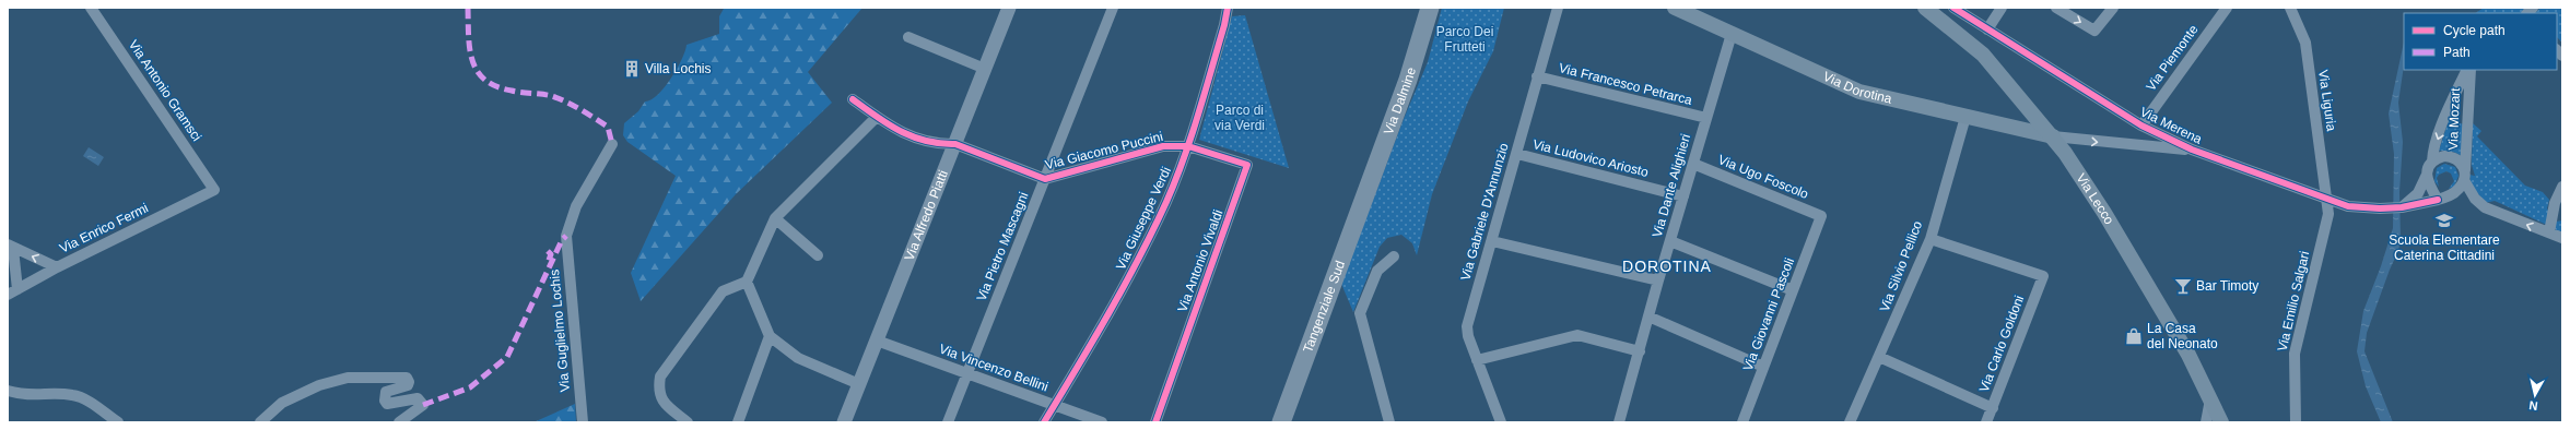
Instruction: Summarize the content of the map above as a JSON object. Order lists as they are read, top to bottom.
{
  "streets": {
    "highway": ["Via Dalmine", "Tangenziale Sud"],
    "main road": ["Via Dorotina", "Via Lecco"],
    "street": [
      "Via Piemonte",
      "Via Francesco Petrarca",
      "Via Antonio Gramsci",
      "Via Liguria",
      "Via Mozart",
      "Via Merena",
      "Via Giacomo Puccini",
      "Via Ludovico Ariosto",
      "Via Ugo Foscolo",
      "Via Dante Alighieri",
      "Via Gabriele D'Annunzio",
      "Via Alfredo Piatti",
      "Via Giuseppe Verdi",
      "Via Enrico Fermi",
      "Via Pietro Mascagni",
      "Via Antonio Vivaldi",
      "Via Silvio Pellico",
      "Via Emilio Salgari",
      "Via Giovanni Pascoli",
      "Via Guglielmo Lochis",
      "Via Carlo Goldoni",
      "Via Vincenzo Bellini"
    ]
  },
  "crossings": [
    ["Via Piemonte", "Via Merena"],
    ["Via Francesco Petrarca", "Via Dante Alighieri"],
    ["Via Francesco Petrarca", "Via Gabriele D'Annunzio"],
    ["Via Dorotina", "Via Merena"],
    ["Via Dorotina", "Via Dante Alighieri"],
    ["Via Dorotina", "Via Lecco"],
    ["Via Dorotina", "Via Silvio Pellico"],
    ["Via Antonio Gramsci", "Via Enrico Fermi"],
    ["Via Dalmine", "Tangenziale Sud"],
    ["Via Liguria", "Via Merena"],
    ["Via Liguria", "Via Emilio Salgari"],
    ["Via Mozart", "Via Merena"],
    ["Via Merena", "Via Lecco"],
    ["Via Giacomo Puccini", "Via Alfredo Piatti"],
    ["Via Giacomo Puccini", "Via Giuseppe Verdi"],
    ["Via Giacomo Puccini", "Via Pietro Mascagni"],
    ["Via Giacomo Puccini", "Via Antonio Vivaldi"],
    ["Via Ludovico Ariosto", "Via Dante Alighieri"],
    ["Via Ludovico Ariosto", "Via Gabriele D'Annunzio"],
    ["Via Ugo Foscolo", "Via Dante Alighieri"],
    ["Via Ugo Foscolo", "Via Giovanni Pascoli"],
    ["Via Alfredo Piatti", "Via Vincenzo Bellini"],
    ["Via Giuseppe Verdi", "Via Antonio Vivaldi"],
    ["Via Giuseppe Verdi", "Via Vincenzo Bellini"],
    ["Via Pietro Mascagni", "Via Vincenzo Bellini"],
    ["Via Silvio Pellico", "Via Carlo Goldoni"]
  ],
  "districts": ["DOROTINA"],
  "parks": ["Parco Dei Frutteti", "Parco di via Verdi"],
  "places": {
    "building": ["Villa Lochis"],
    "school or university": ["Scuola Elementare Caterina Cittadini"],
    "bar": ["Bar Timoty"],
    "shop": ["La Casa del Neonato"]
  },
  "legend": ["Cycle path", "Path"],
  "north": "bottom"
}
